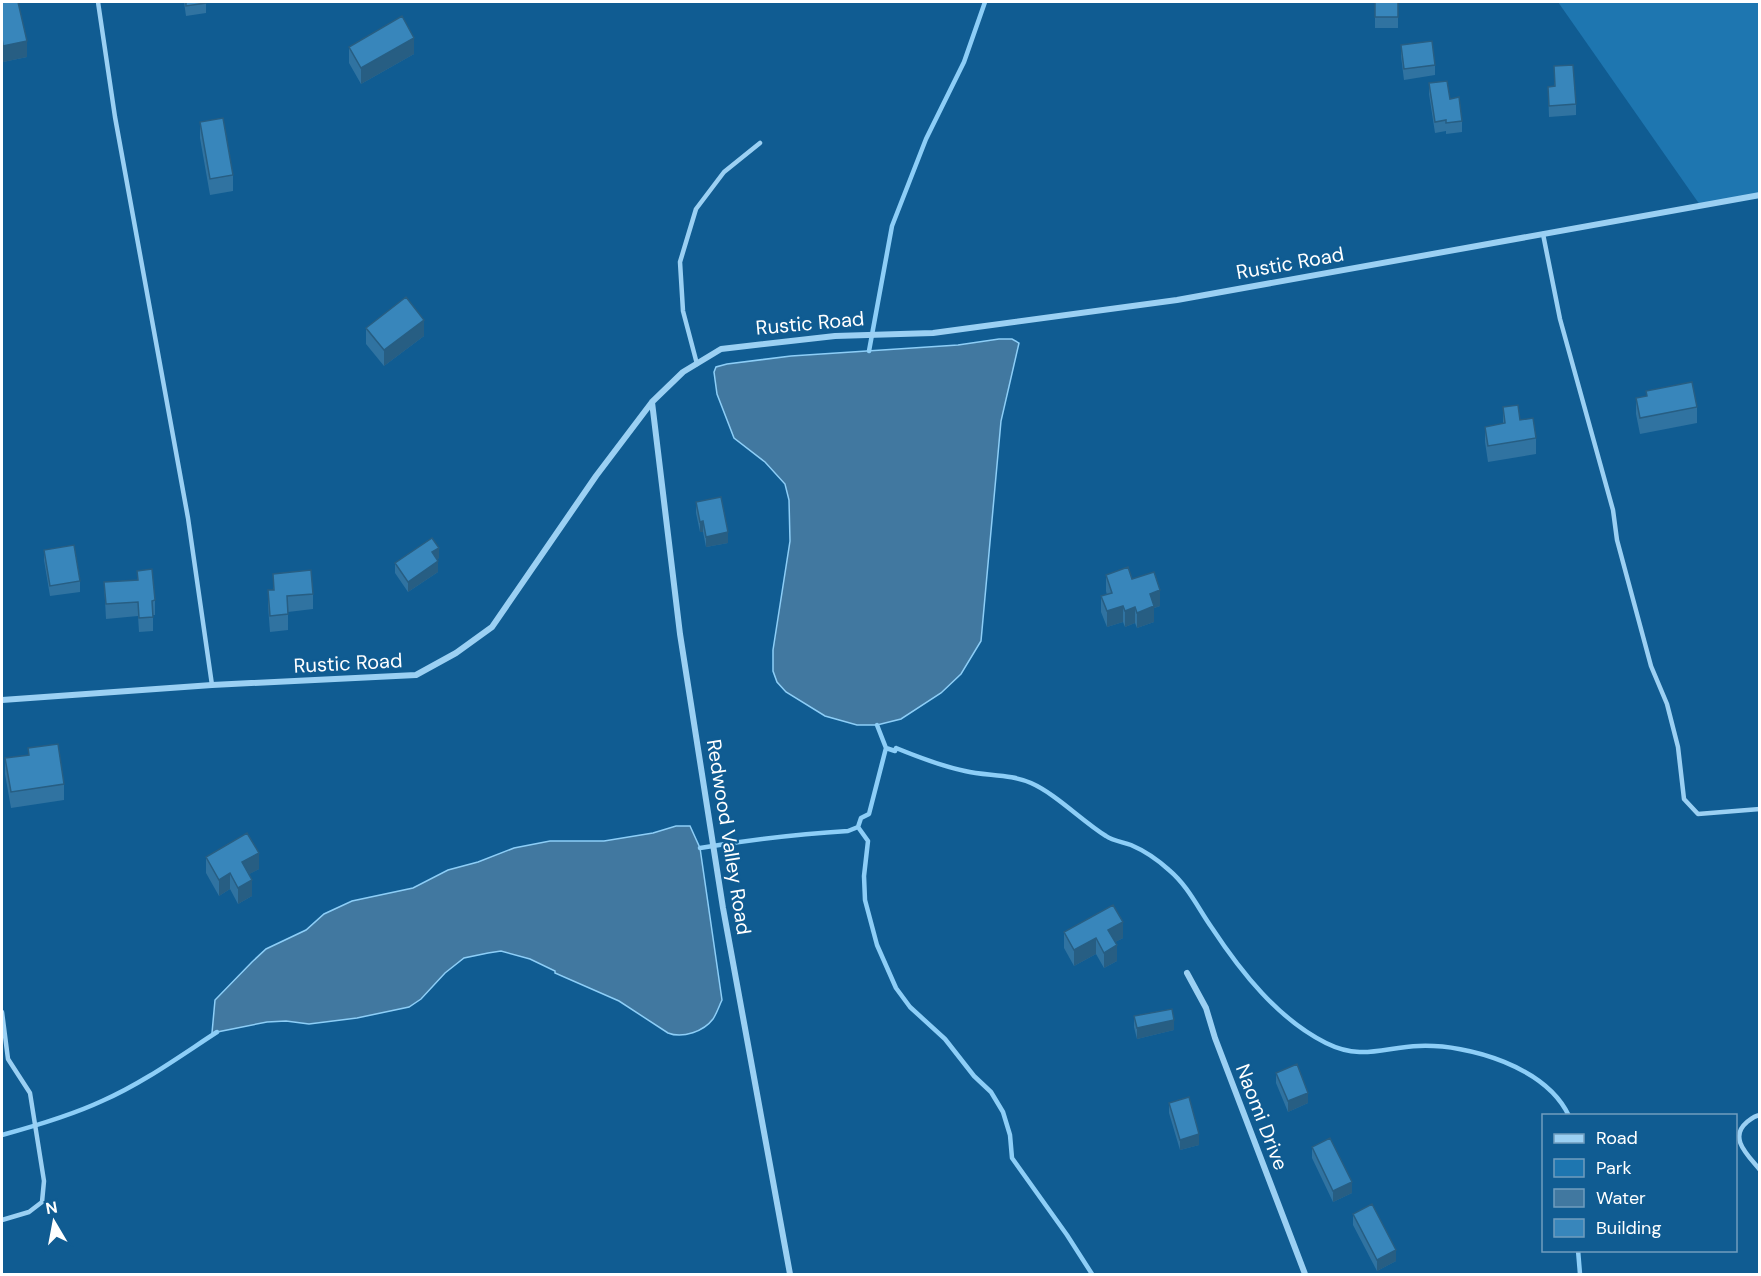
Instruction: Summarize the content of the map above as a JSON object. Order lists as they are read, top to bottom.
{
  "streets": {
    "street": ["Rustic Road", "Redwood Valley Road", "Naomi Drive"]
  },
  "crossings": [
    ["Rustic Road", "Redwood Valley Road"]
  ],
  "legend": [
    "Road",
    "Park",
    "Water",
    "Building"
  ],
  "north": "top"
}
